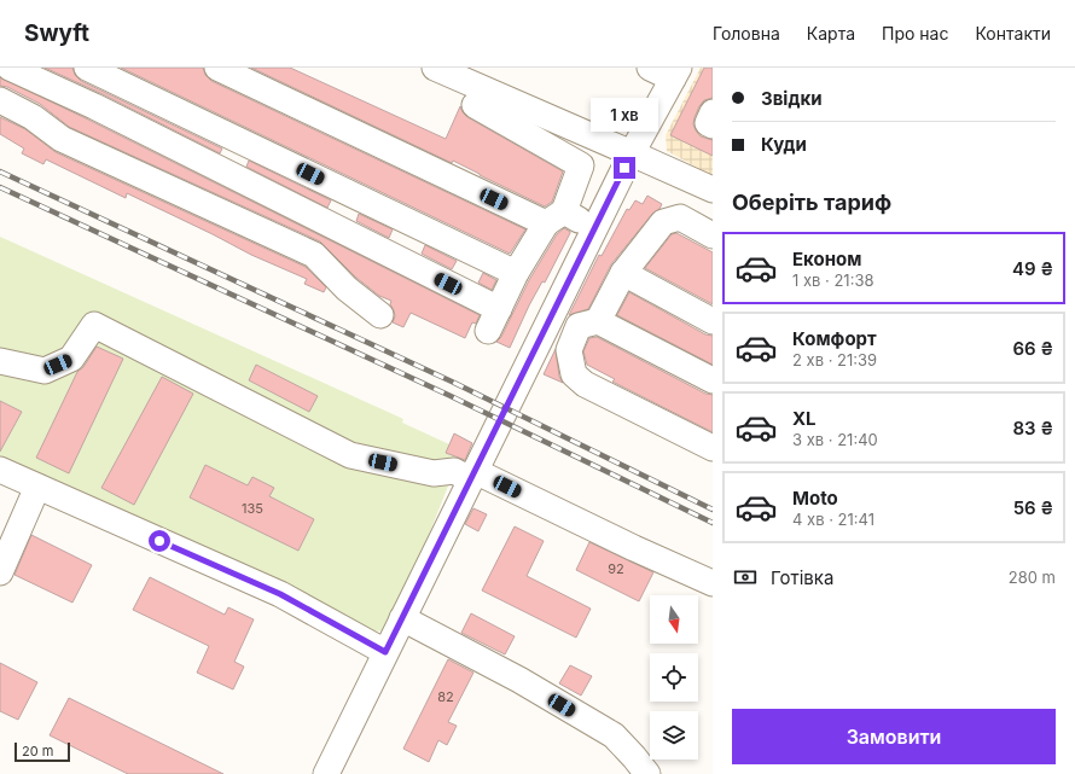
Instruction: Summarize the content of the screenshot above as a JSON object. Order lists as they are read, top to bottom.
{
  "house_numbers": ["135", "92", "82"],
  "scale_bar": "20 m",
  "north": "bottom",
  "page": {
    "header": "Swyft",
    "nav": [
      "Головна",
      "Карта",
      "Про нас",
      "Контакти"
    ],
    "banner": ["Звідки", "Куди"],
    "bubble": "1 хв",
    "heading": "Оберіть тариф",
    "list": [
      {
        "name": "Економ",
        "note": "1 хв · 21:38",
        "value": "49 ₴"
      },
      {
        "name": "Комфорт",
        "note": "2 хв · 21:39",
        "value": "66 ₴"
      },
      {
        "name": "XL",
        "note": "3 хв · 21:40",
        "value": "83 ₴"
      },
      {
        "name": "Moto",
        "note": "4 хв · 21:41",
        "value": "56 ₴"
      }
    ],
    "pay": ["Готівка", "280 m"],
    "buttons": "Замовити",
    "scale": "20 m"
  }
}
